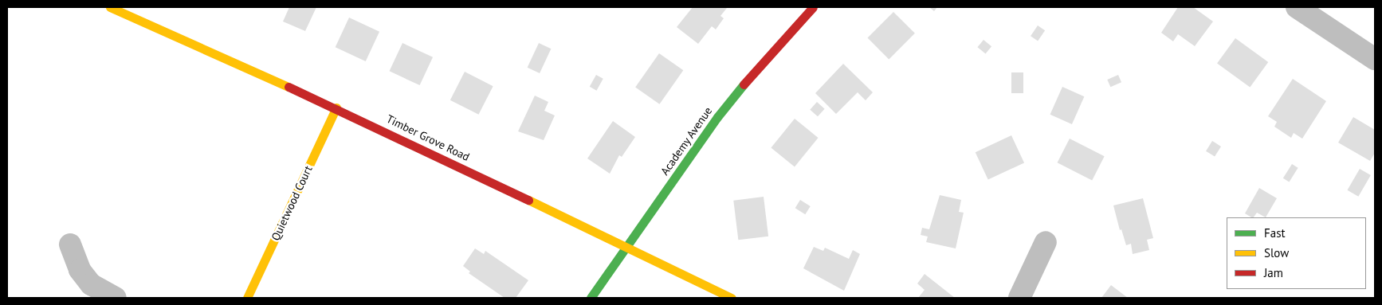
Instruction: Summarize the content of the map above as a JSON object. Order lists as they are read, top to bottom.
{
  "streets": {
    "street": ["Timber Grove Road", "Academy Avenue", "Quietwood Court"]
  },
  "crossings": [
    ["Timber Grove Road", "Academy Avenue"],
    ["Timber Grove Road", "Quietwood Court"]
  ],
  "legend": ["Fast", "Slow", "Jam"]
}
